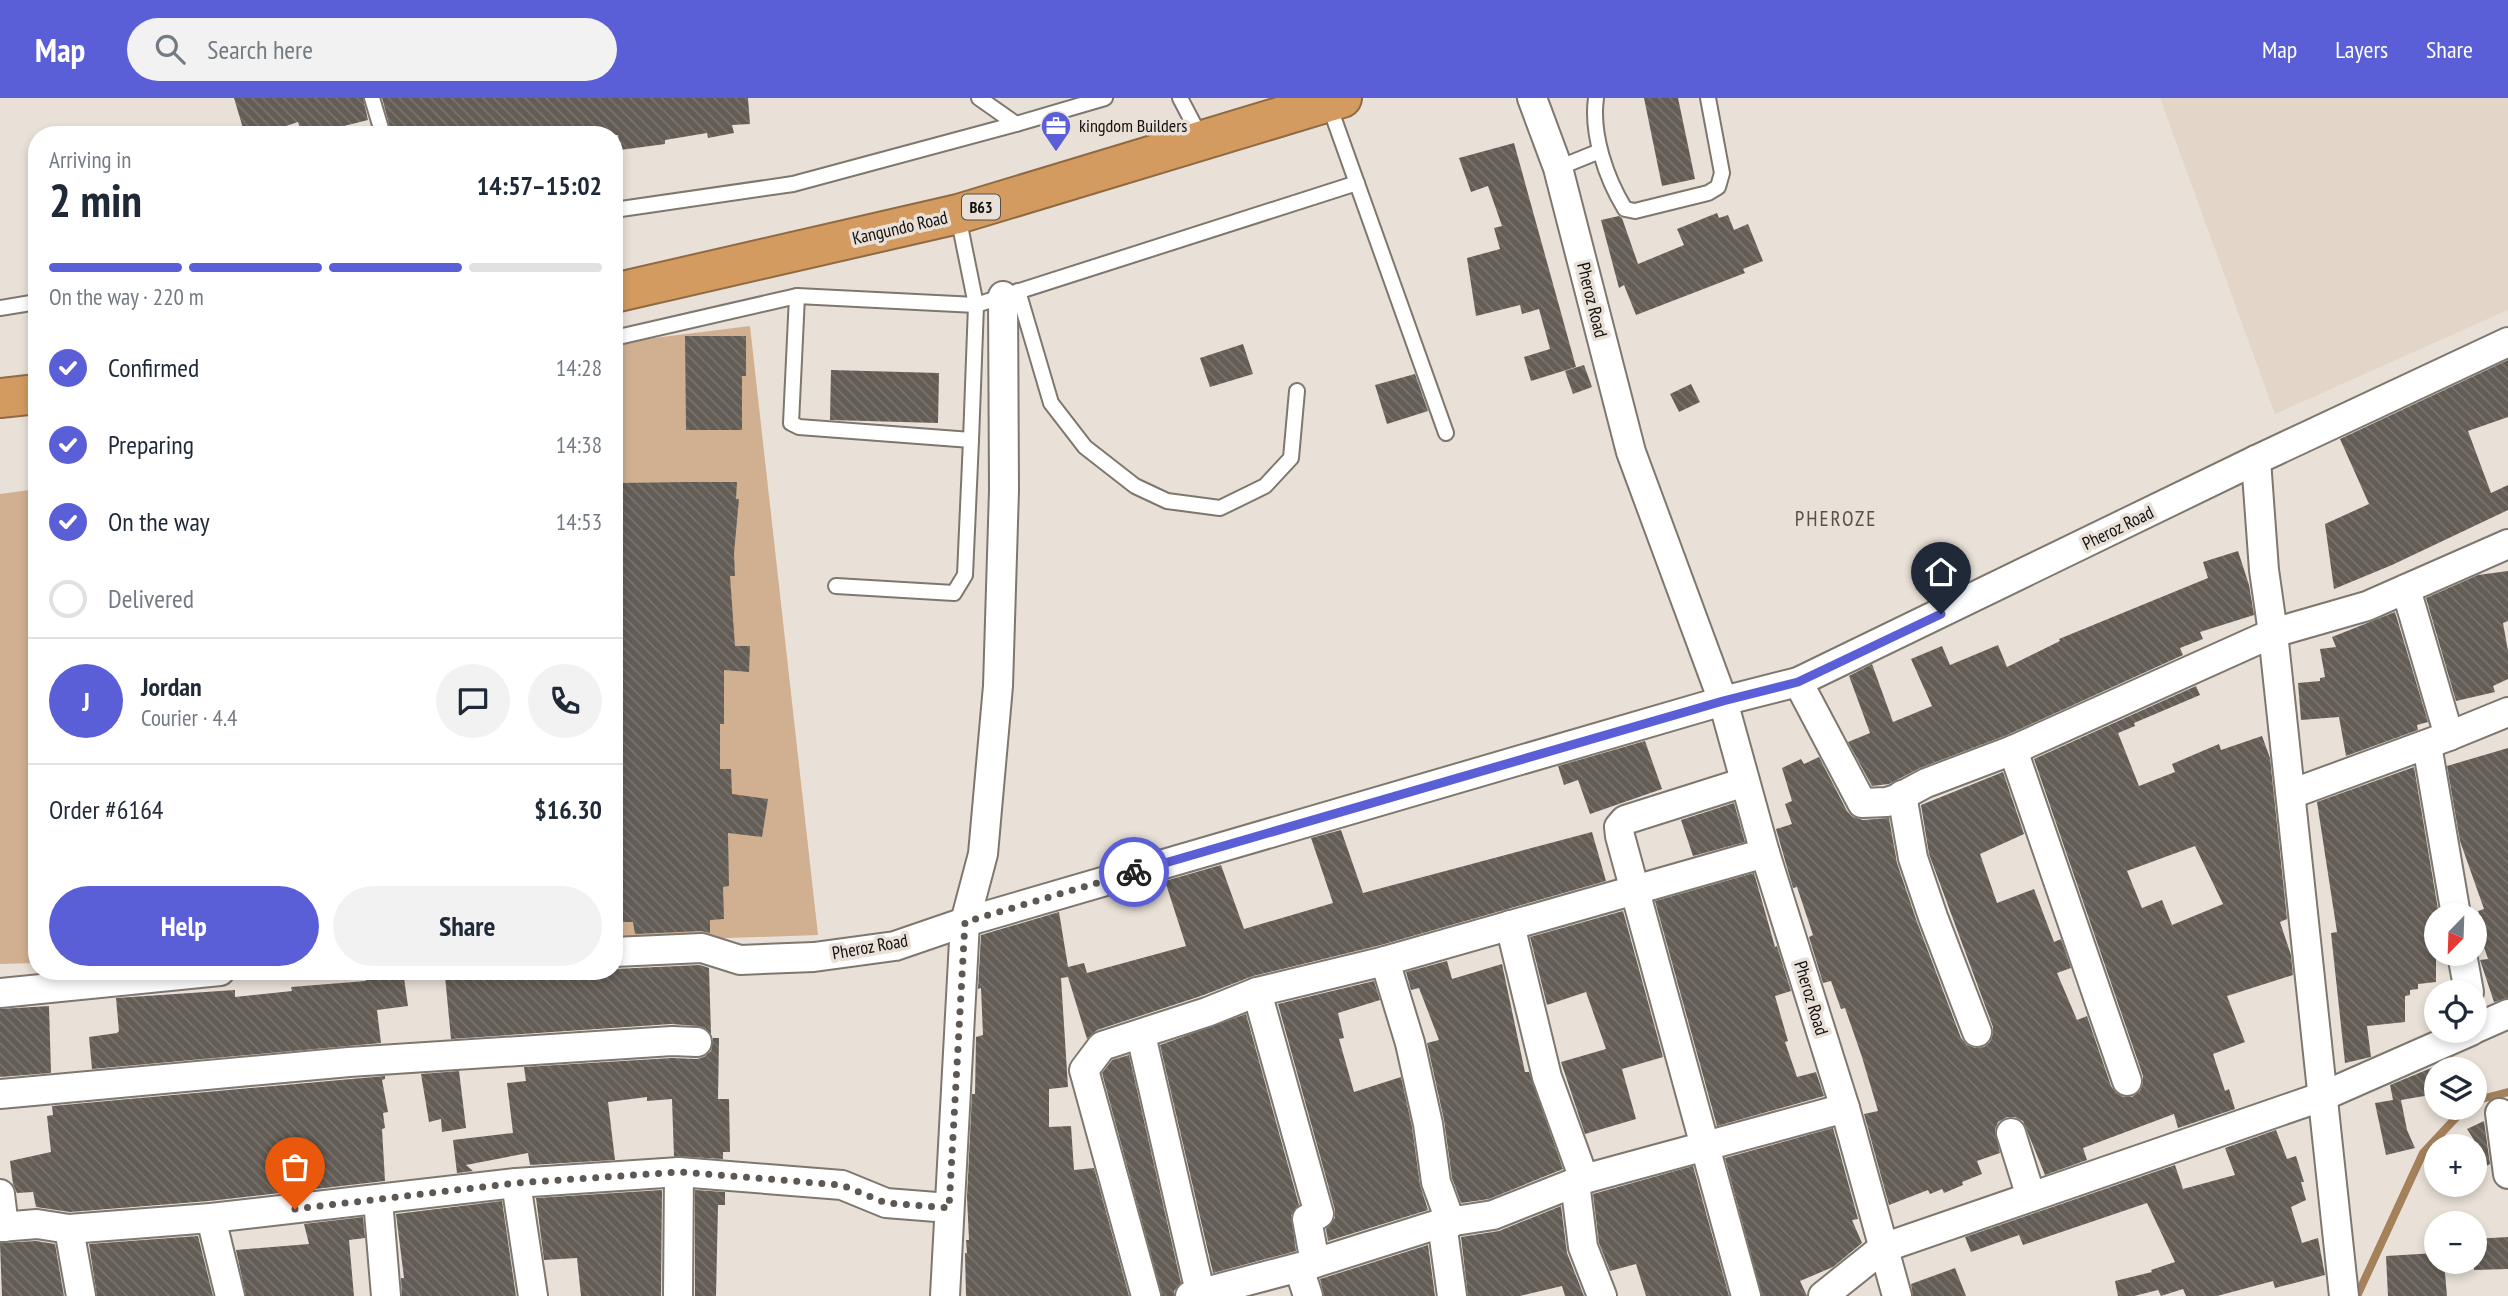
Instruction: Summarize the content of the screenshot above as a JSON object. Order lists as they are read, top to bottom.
{
  "streets": {
    "highway": ["B63", "Kangundo Road"],
    "street": ["Pheroz Road"]
  },
  "districts": ["PHEROZE"],
  "places": {
    "office": ["kingdom Builders"]
  },
  "north": "bottom left",
  "page": {
    "header": "Map",
    "search": "Search here",
    "nav": ["Map", "Layers", "Share"],
    "heading": ["2 min", "Arriving in", "14:57–15:02"],
    "panel": [
      "Jordan",
      "Courier · 4.4",
      "Order #6164",
      "$16.30"
    ],
    "bar": "On the way · 220 m",
    "list": [
      ["Confirmed", "14:28"],
      ["Preparing", "14:38"],
      ["On the way", "14:53"],
      "Delivered"
    ],
    "round": "J",
    "buttons": ["Help", "Share"],
    "map_buttons": ["+", "−"]
  }
}
